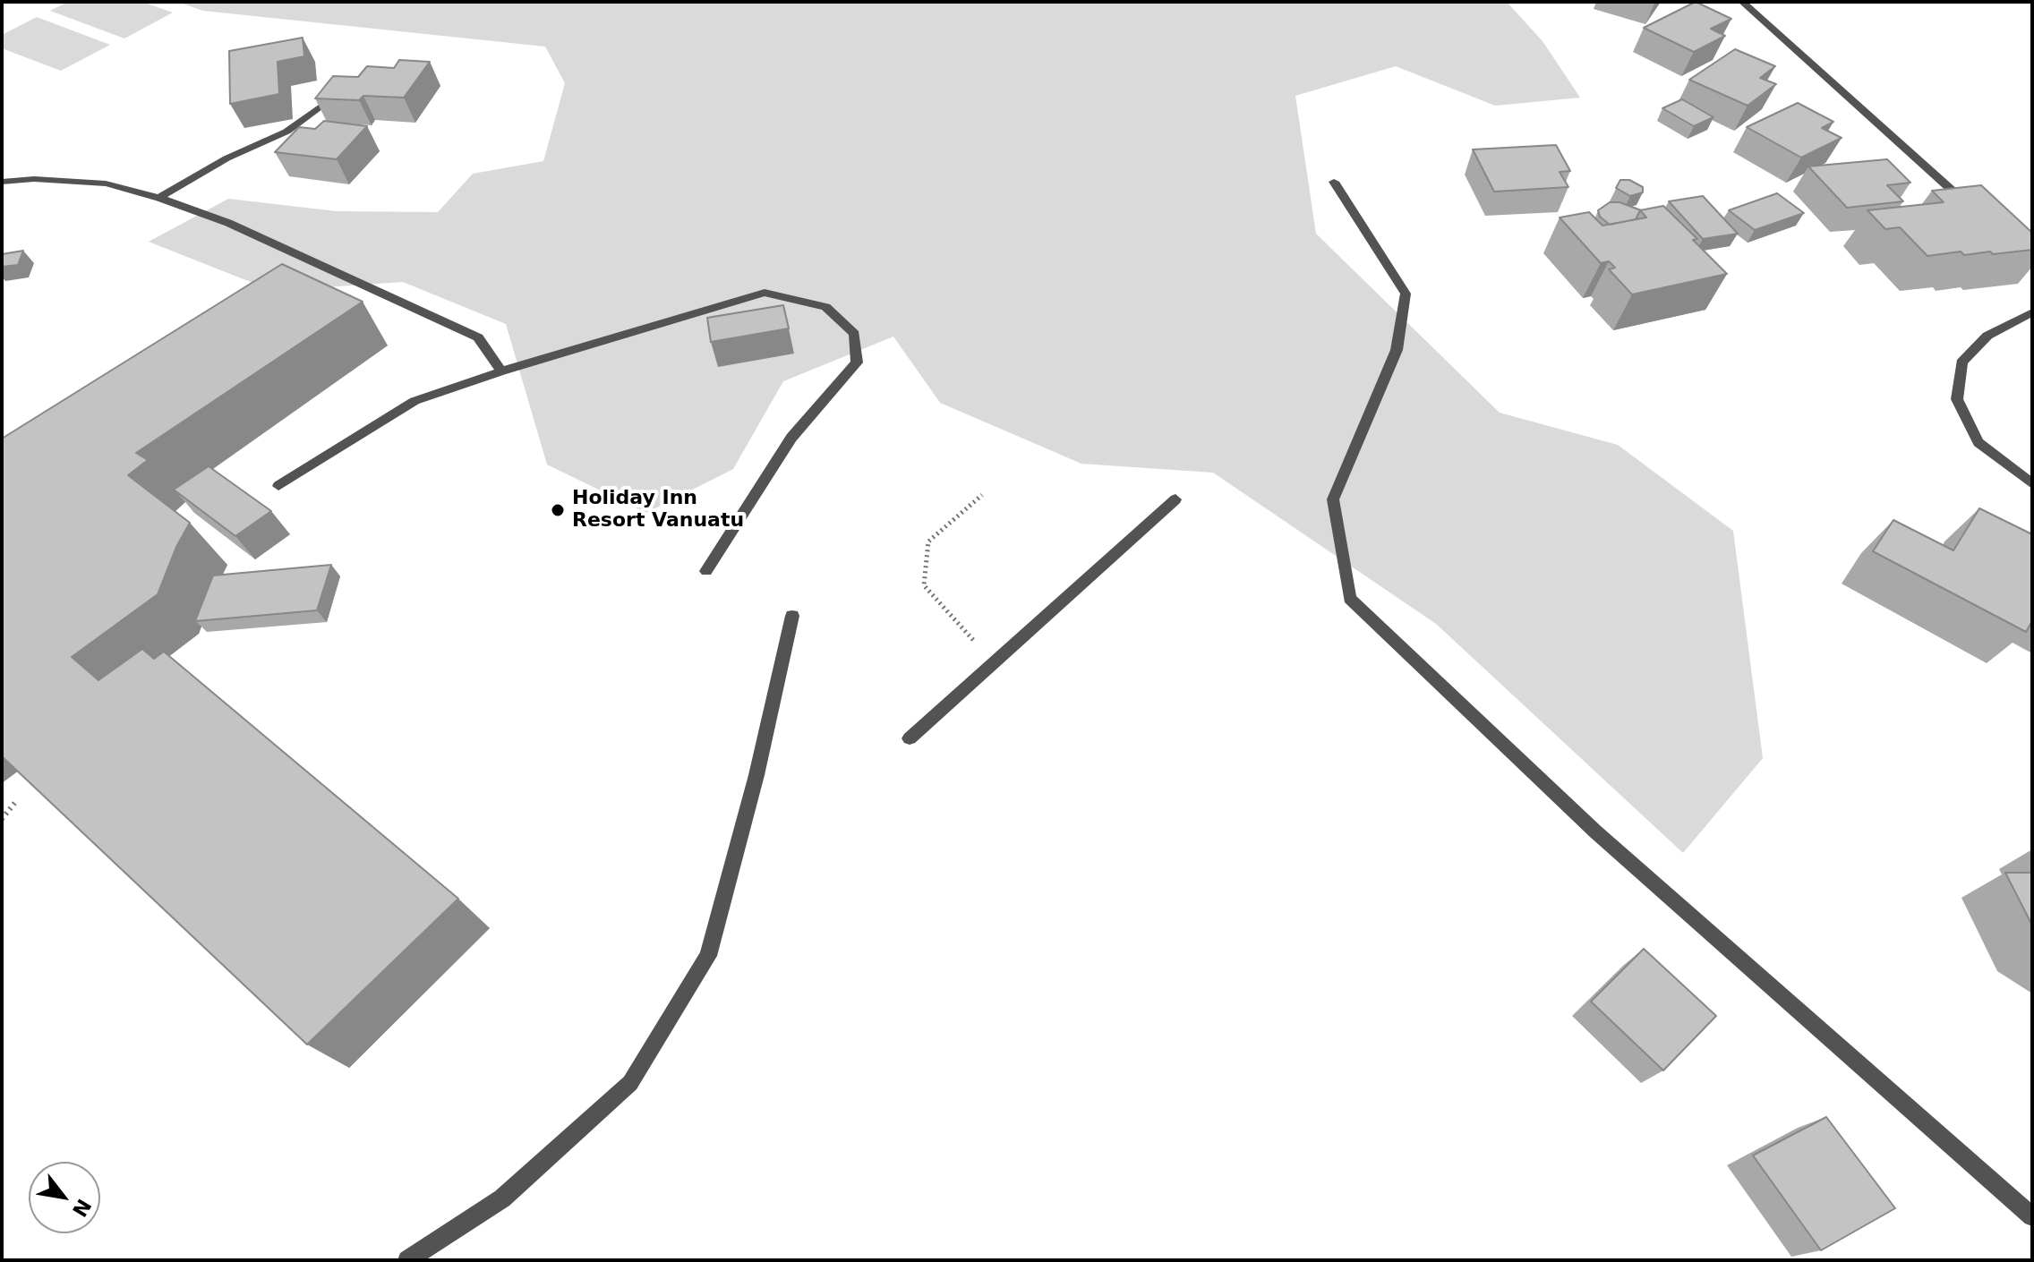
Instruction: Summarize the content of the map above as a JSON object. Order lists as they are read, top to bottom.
{
  "places": ["Holiday Inn Resort Vanuatu"],
  "north": "bottom right"
}
